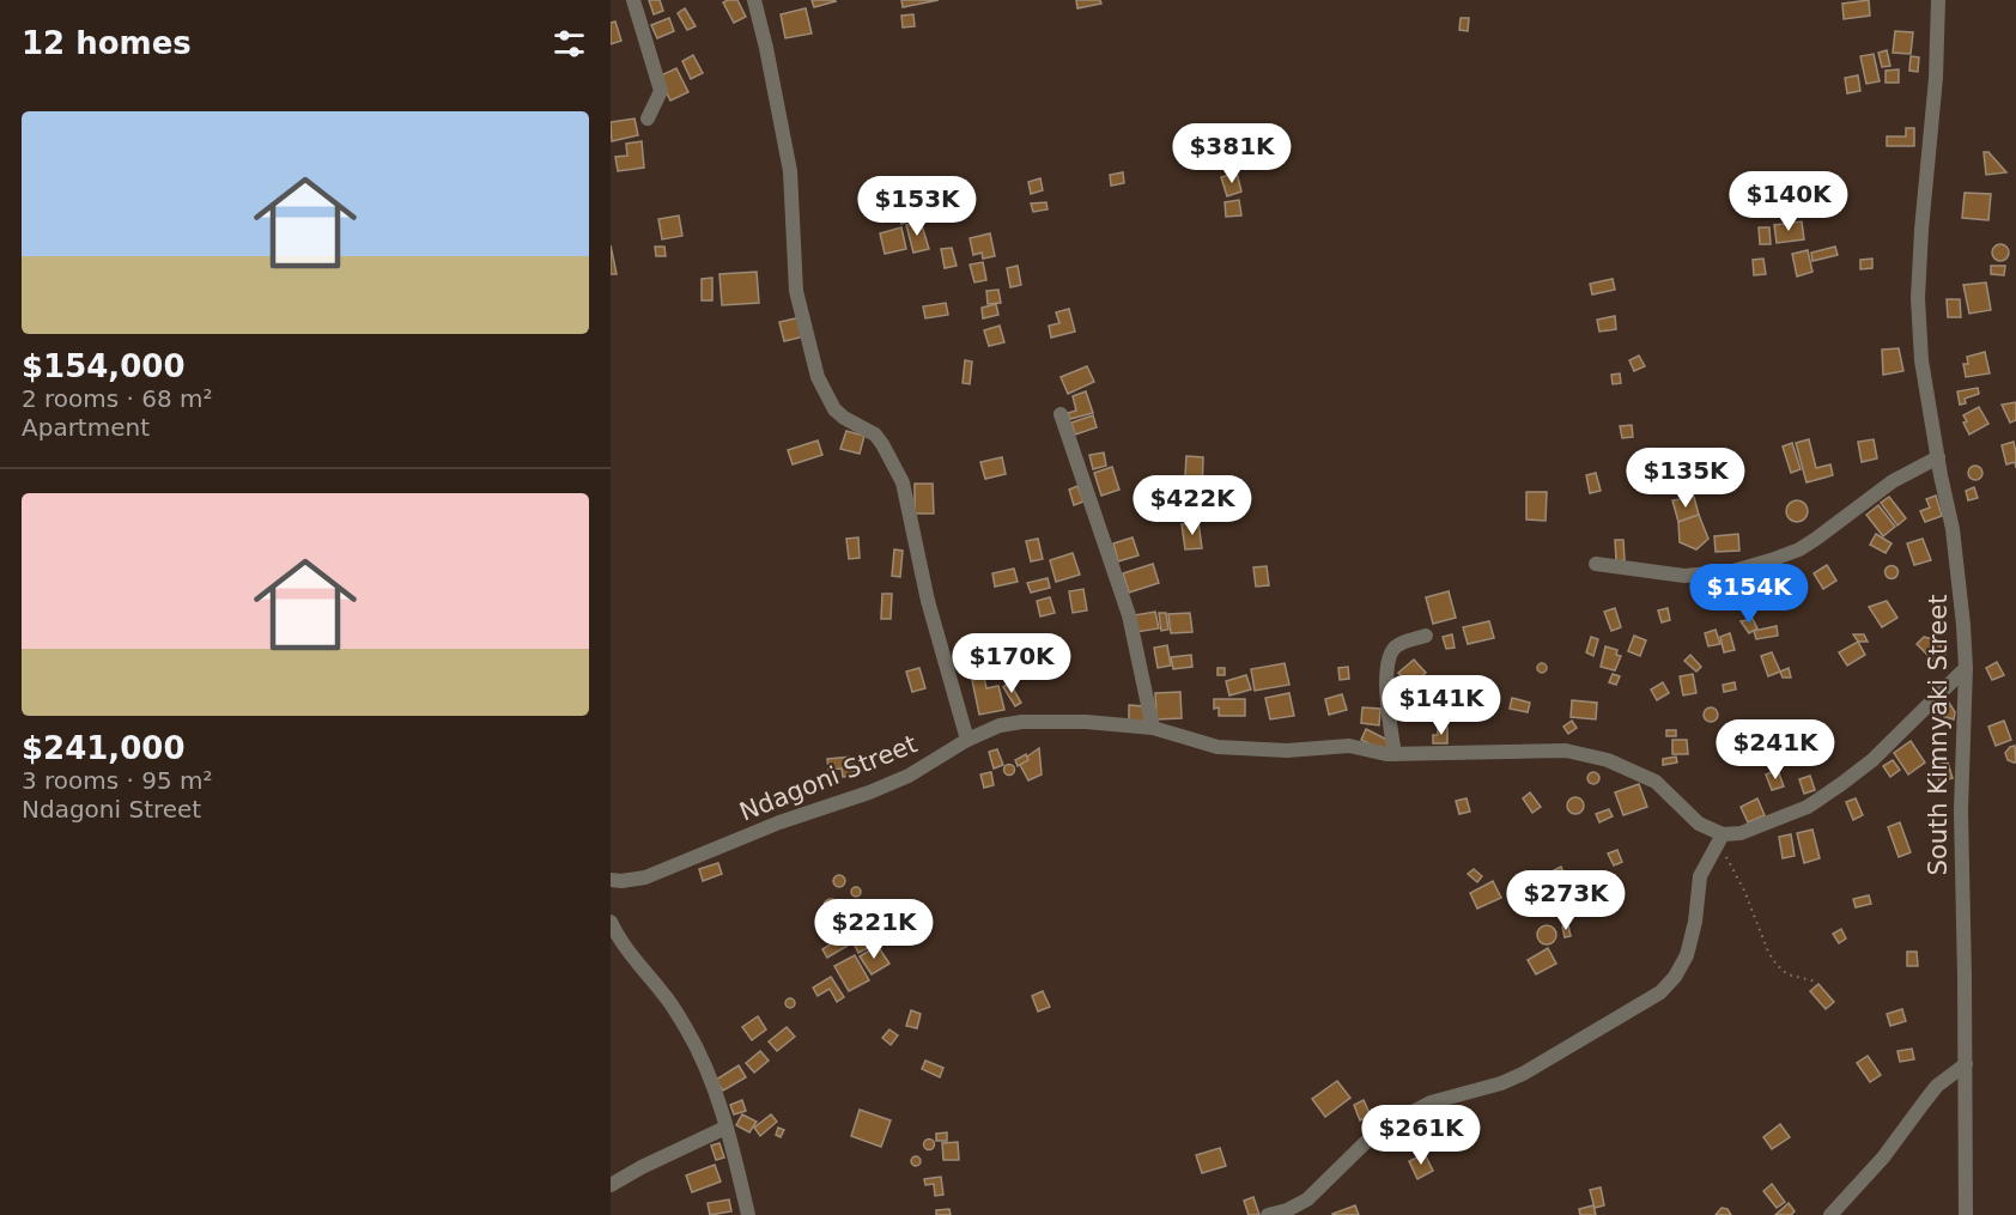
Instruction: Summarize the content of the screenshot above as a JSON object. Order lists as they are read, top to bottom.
{
  "streets": {
    "street": ["South Kimnyaki Street", "Ndagoni Street"]
  },
  "page": {
    "heading": "12 homes",
    "list": [
      {
        "name": "$154,000",
        "note": "2 rooms · 68 m² · Apartment"
      },
      {
        "name": "$241,000",
        "note": "3 rooms · 95 m² · Ndagoni Street"
      }
    ],
    "price": [
      "$381K",
      "$140K",
      "$153K",
      "$135K",
      "$422K",
      "$154K",
      "$170K",
      "$141K",
      "$241K",
      "$273K",
      "$221K",
      "$261K"
    ]
  }
}
